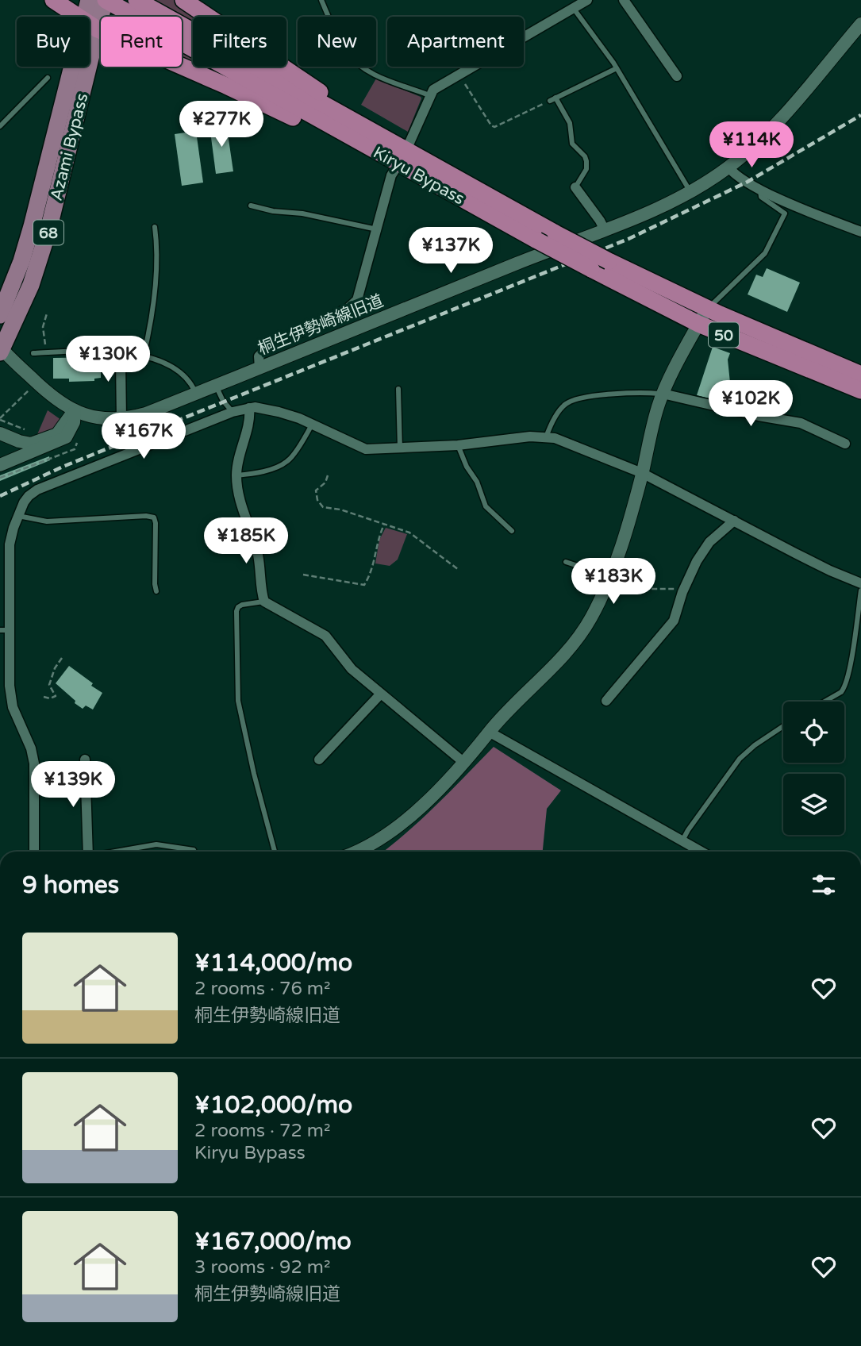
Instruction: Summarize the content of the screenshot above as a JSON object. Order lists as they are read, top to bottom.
{
  "streets": {
    "highway": ["Kiryu Bypass", "50"],
    "main road": ["Azami Bypass", "68"],
    "street": ["桐生伊勢崎線旧道"]
  },
  "crossings": [
    ["Azami Bypass", "Kiryu Bypass"],
    ["Azami Bypass", "桐生伊勢崎線旧道"],
    ["Azami Bypass", "50"],
    ["Kiryu Bypass", "50"]
  ],
  "page": {
    "chip": [
      "Buy",
      "Rent",
      "Filters",
      "New",
      "Apartment"
    ],
    "price": [
      "¥277K",
      "¥114K",
      "¥137K",
      "¥130K",
      "¥102K",
      "¥167K",
      "¥185K",
      "¥183K",
      "¥139K"
    ],
    "heading": "9 homes",
    "list": [
      {
        "name": "¥114,000/mo",
        "note": "2 rooms · 76 m² · 桐生伊勢崎線旧道"
      },
      {
        "name": "¥102,000/mo",
        "note": "2 rooms · 72 m² · Kiryu Bypass"
      },
      {
        "name": "¥167,000/mo",
        "note": "3 rooms · 92 m² · 桐生伊勢崎線旧道"
      }
    ]
  }
}
